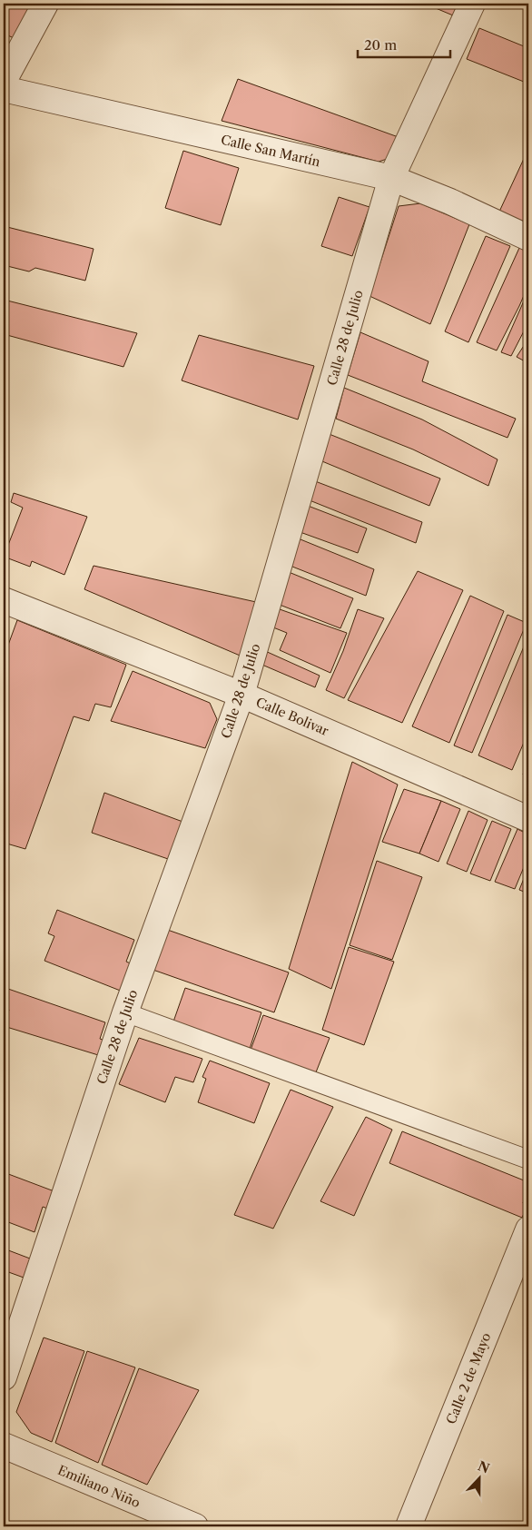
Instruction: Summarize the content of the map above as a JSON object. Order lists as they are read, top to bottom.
{
  "streets": {
    "street": [
      "Calle San Martín",
      "Calle 28 de Julio",
      "Calle Bolivar",
      "Calle 2 de Mayo",
      "Emiliano Niño"
    ]
  },
  "crossings": [
    ["Calle San Martín", "Calle 28 de Julio"],
    ["Calle 28 de Julio", "Calle Bolivar"]
  ],
  "scale_bar": "20 m",
  "north": "top"
}
